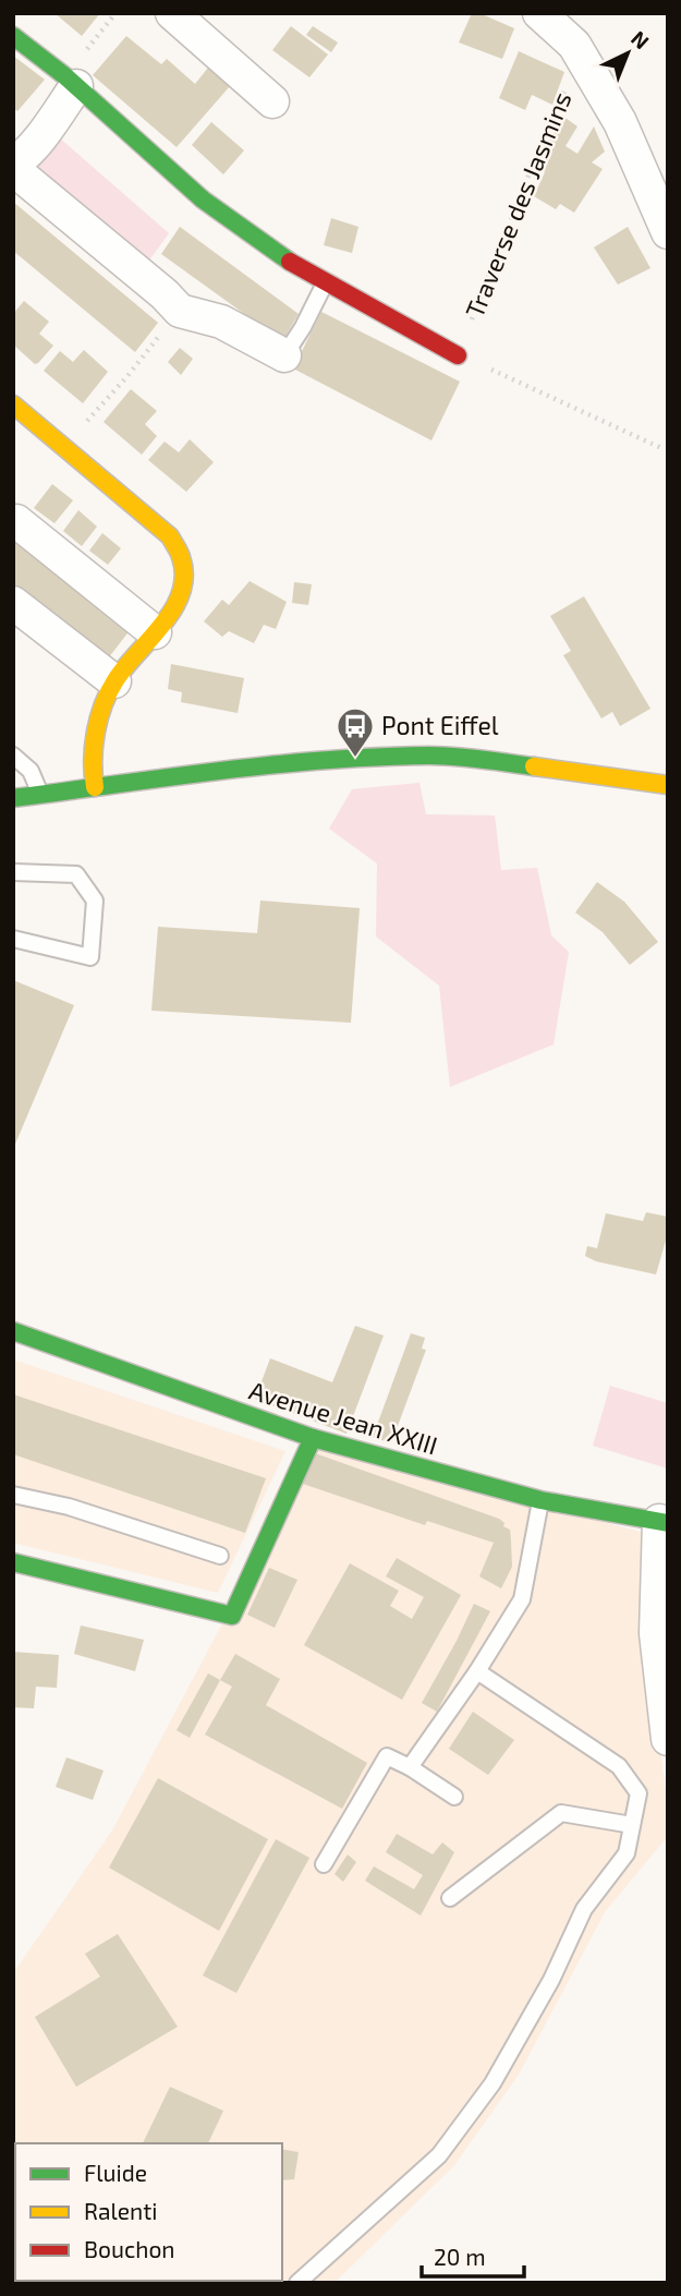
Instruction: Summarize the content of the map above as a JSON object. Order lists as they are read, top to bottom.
{
  "streets": {
    "street": ["Avenue Jean XXIII"],
    "path": ["Traverse des Jasmins"]
  },
  "places": {
    "bus stop": ["Pont Eiffel"]
  },
  "legend": ["Fluide", "Ralenti", "Bouchon"],
  "scale_bar": "20 m",
  "north": "top right"
}
